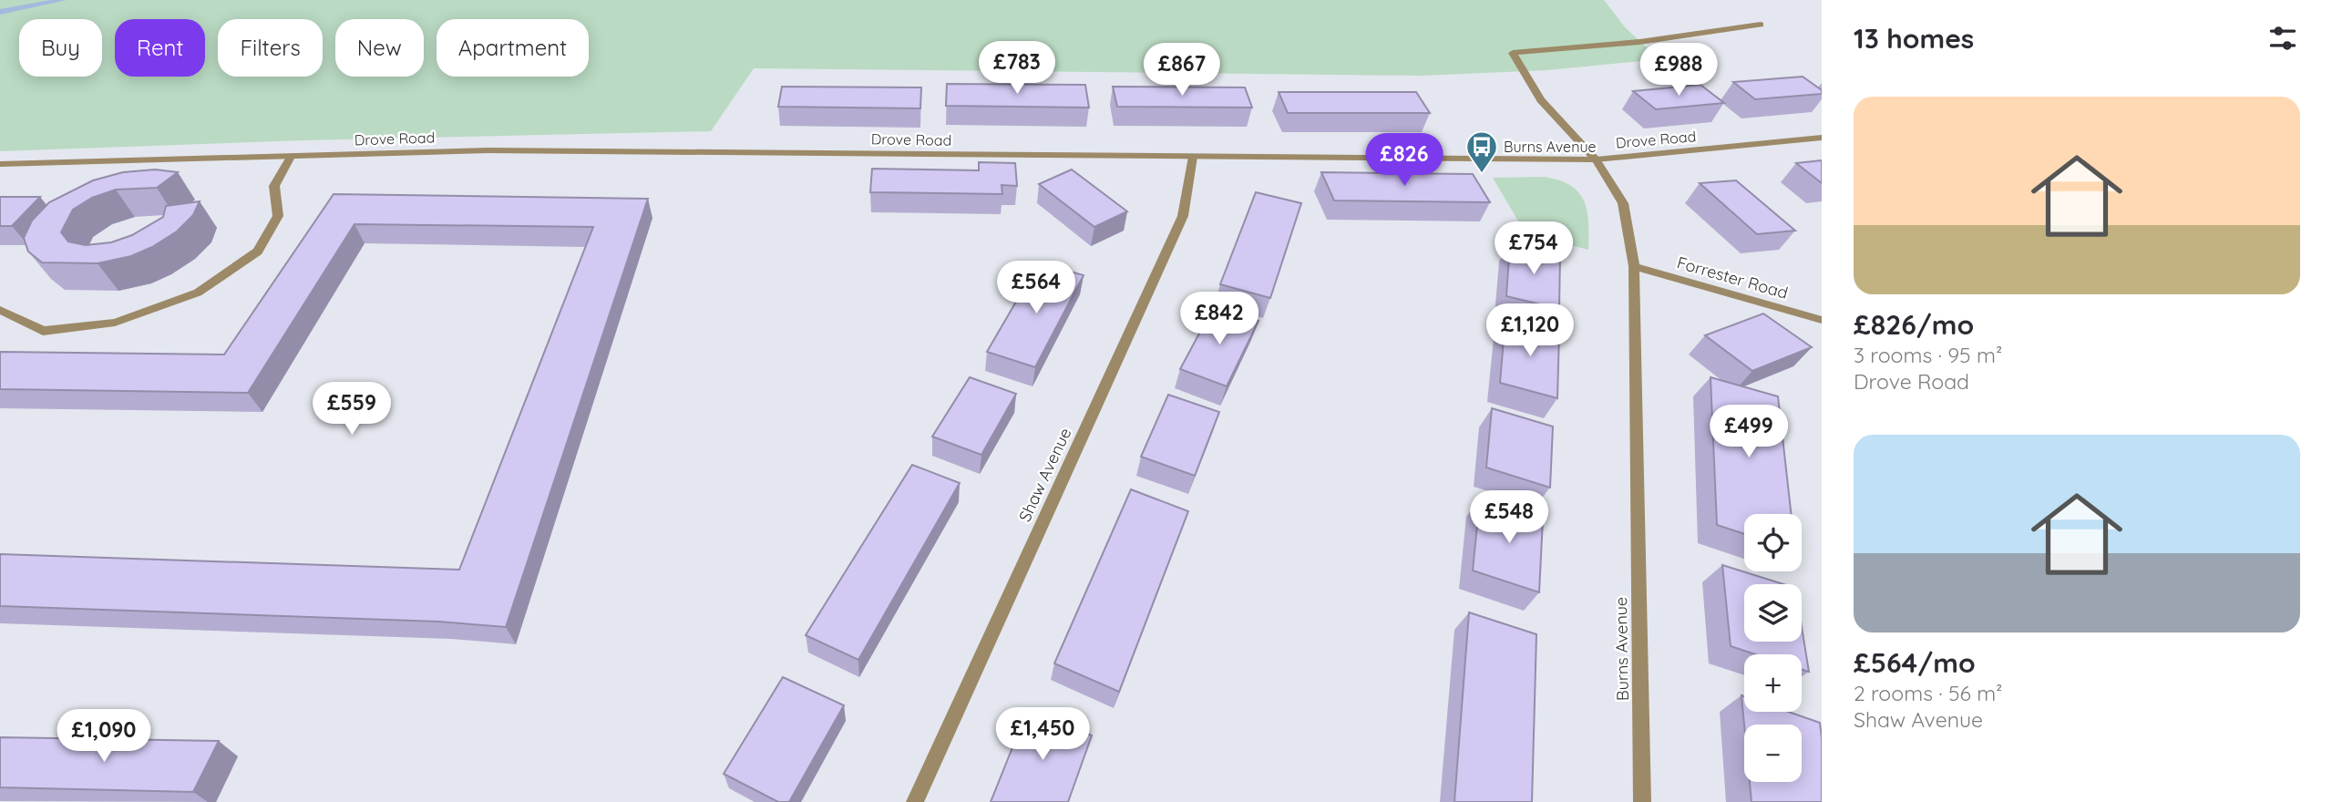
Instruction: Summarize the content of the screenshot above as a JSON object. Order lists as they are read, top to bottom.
{
  "streets": {
    "street": [
      "Drove Road",
      "Forrester Road",
      "Shaw Avenue",
      "Burns Avenue"
    ]
  },
  "crossings": [
    ["Drove Road", "Shaw Avenue"],
    ["Drove Road", "Burns Avenue"],
    ["Forrester Road", "Burns Avenue"]
  ],
  "places": {
    "bus stop": ["Burns Avenue"]
  },
  "page": {
    "heading": "13 homes",
    "chip": [
      "Buy",
      "Rent",
      "Filters",
      "New",
      "Apartment"
    ],
    "price": [
      "£783",
      "£867",
      "£988",
      "£826",
      "£754",
      "£564",
      "£842",
      "£1,120",
      "£559",
      "£499",
      "£548",
      "£1,450",
      "£1,090"
    ],
    "list": [
      {
        "name": "£826/mo",
        "note": "3 rooms · 95 m² · Drove Road"
      },
      {
        "name": "£564/mo",
        "note": "2 rooms · 56 m² · Shaw Avenue"
      }
    ],
    "map_buttons": ["+", "−"]
  }
}
